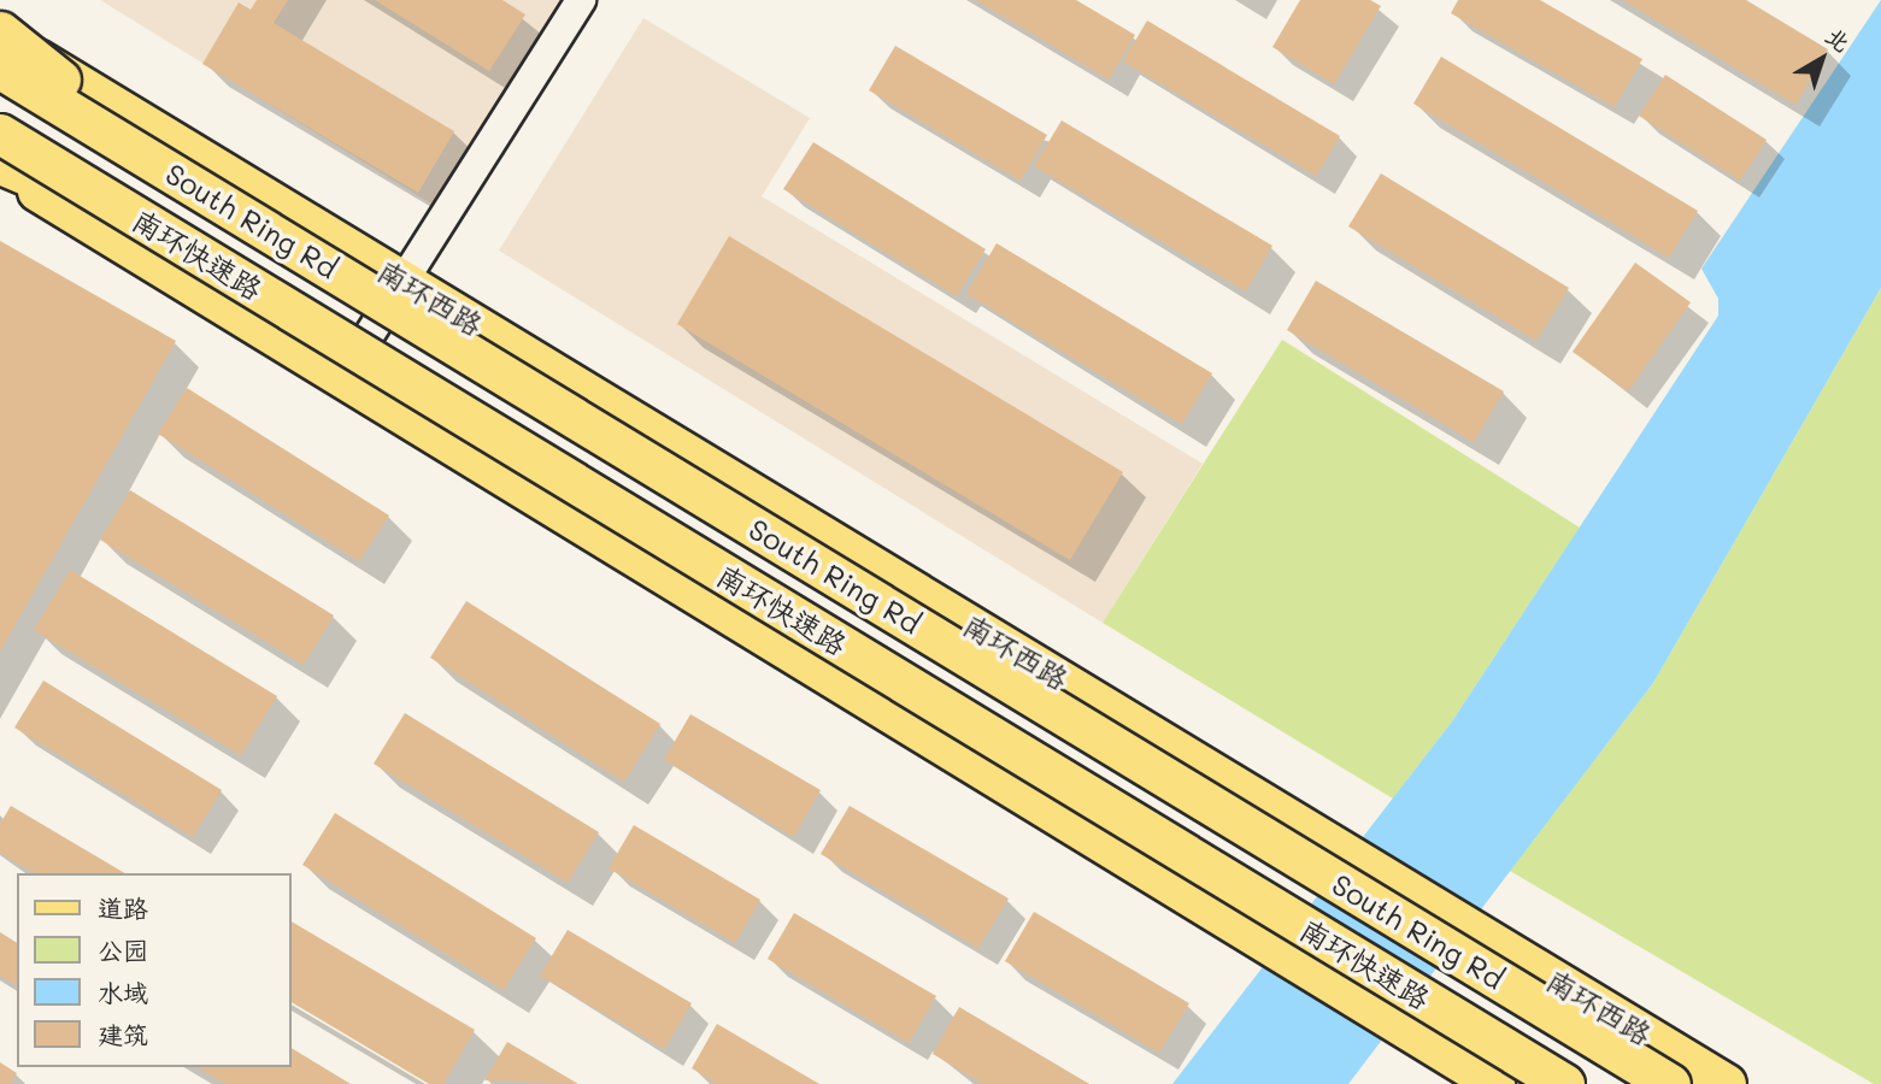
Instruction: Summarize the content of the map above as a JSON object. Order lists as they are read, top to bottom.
{
  "streets": {
    "highway": ["South Ring Rd", "南环快速路"],
    "main road": ["南环西路"]
  },
  "legend": [
    "道路",
    "公园",
    "水域",
    "建筑"
  ],
  "north": "top right"
}
